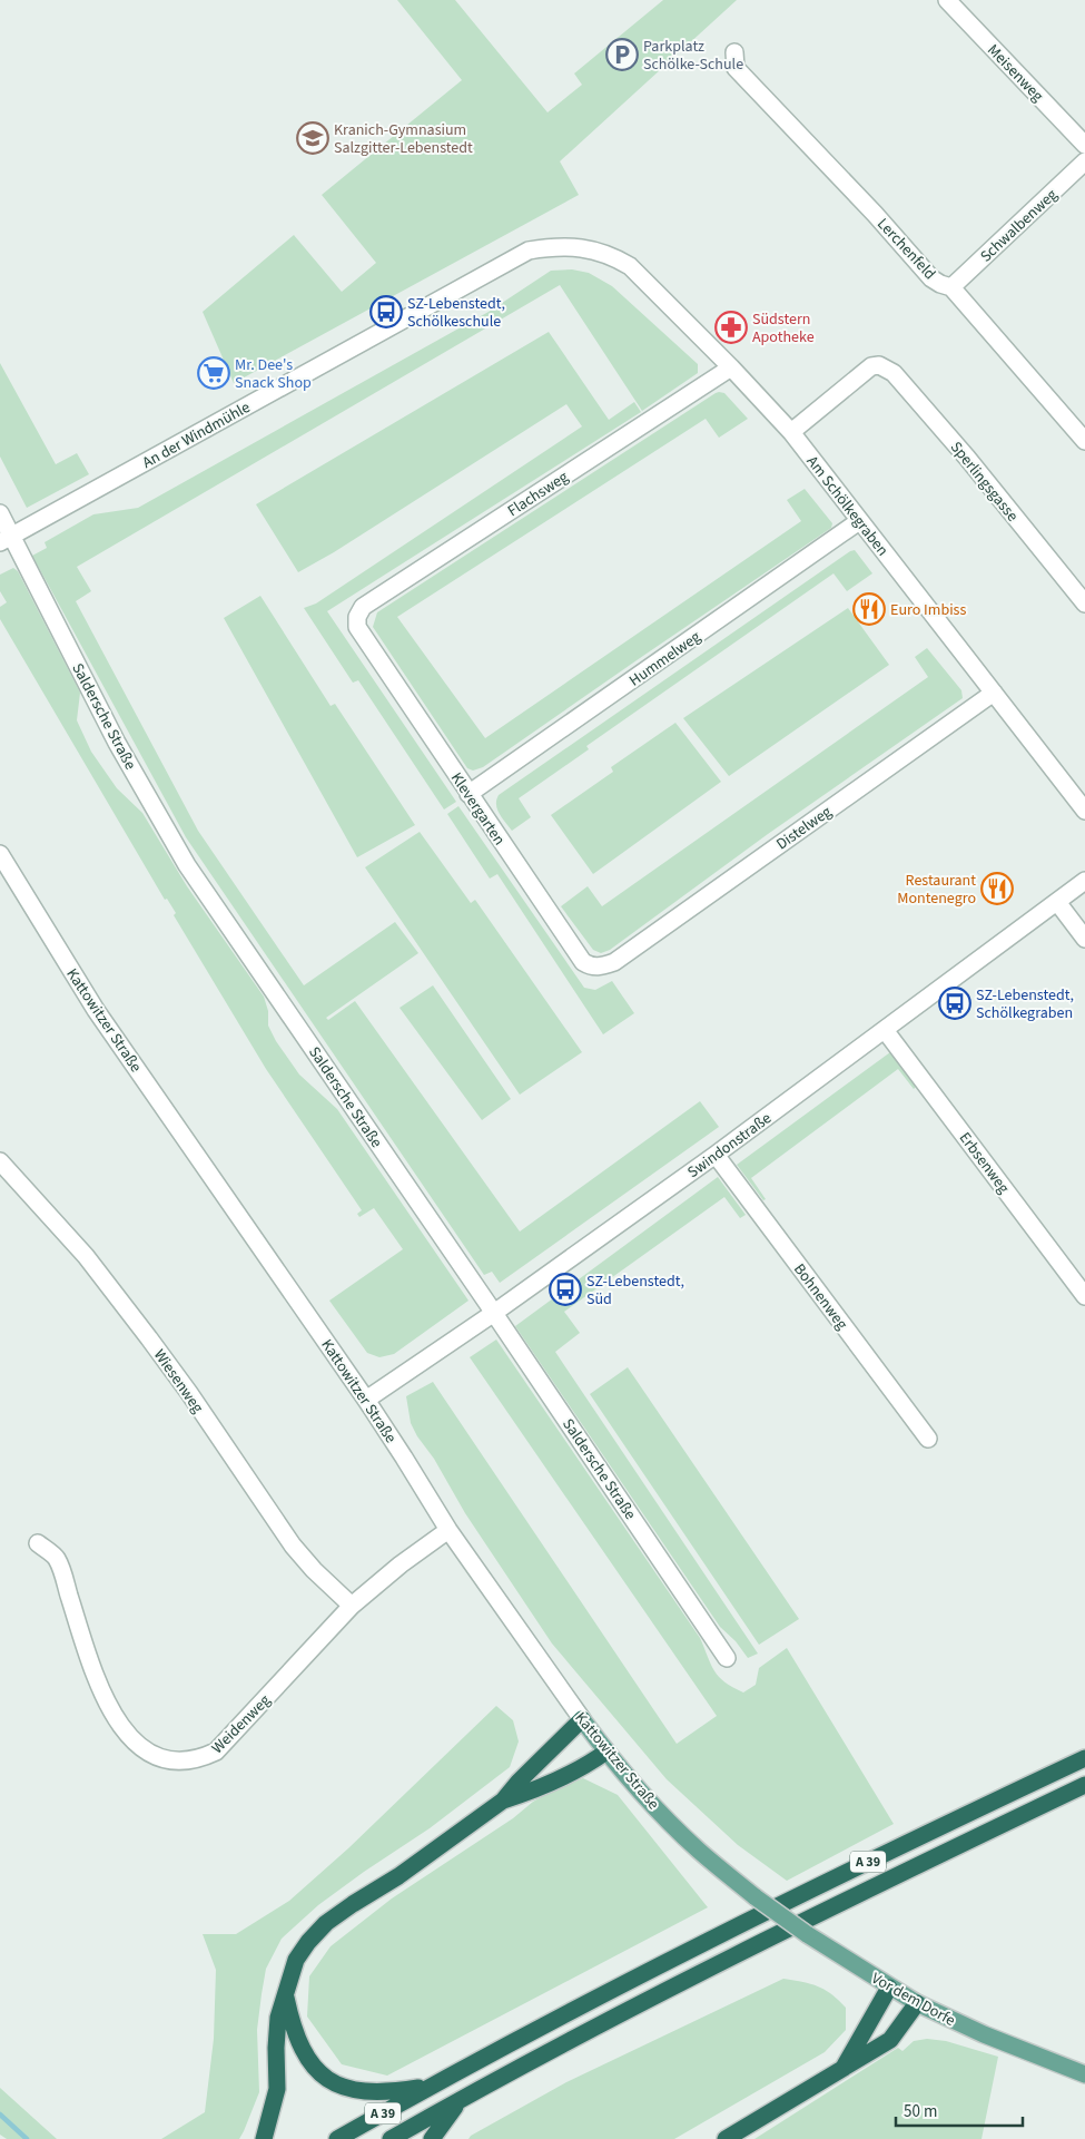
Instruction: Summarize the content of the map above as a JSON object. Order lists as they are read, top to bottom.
{
  "streets": {
    "highway": ["A 39"],
    "main road": ["Kattowitzer Straße", "Vor dem Dorfe"],
    "street": [
      "Meisenweg",
      "Schwalbenweg",
      "Lerchenfeld",
      "An der Windmühle",
      "Sperlingsgasse",
      "Flachsweg",
      "Am Schölkegraben",
      "Hummelweg",
      "Saldersche Straße",
      "Klevergarten",
      "Distelweg",
      "Swindonstraße",
      "Erbsenweg",
      "Bohnenweg",
      "Wiesenweg",
      "Weidenweg"
    ]
  },
  "crossings": [
    ["Schwalbenweg", "Lerchenfeld"],
    ["An der Windmühle", "Am Schölkegraben"],
    ["An der Windmühle", "Saldersche Straße"],
    ["Sperlingsgasse", "Am Schölkegraben"],
    ["Flachsweg", "Am Schölkegraben"],
    ["Flachsweg", "Klevergarten"],
    ["Am Schölkegraben", "Hummelweg"],
    ["Am Schölkegraben", "Distelweg"],
    ["Hummelweg", "Klevergarten"],
    ["Saldersche Straße", "Swindonstraße"],
    ["Klevergarten", "Distelweg"],
    ["Kattowitzer Straße", "Swindonstraße"],
    ["Kattowitzer Straße", "Weidenweg"],
    ["Kattowitzer Straße", "Vor dem Dorfe"],
    ["Swindonstraße", "Erbsenweg"],
    ["Swindonstraße", "Bohnenweg"],
    ["Wiesenweg", "Weidenweg"]
  ],
  "places": {
    "parking": ["Parkplatz Schölke-Schule"],
    "school or university": ["Kranich-Gymnasium Salzgitter-Lebenstedt"],
    "bus stop": ["SZ-Lebenstedt, Schölkeschule", "SZ-Lebenstedt, Schölkegraben", "SZ-Lebenstedt, Süd"],
    "pharmacy": ["Südstern Apotheke"],
    "supermarket": ["Mr. Dee's Snack Shop"],
    "restaurant": ["Euro Imbiss", "Restaurant Montenegro"]
  },
  "scale_bar": "50 m"
}
